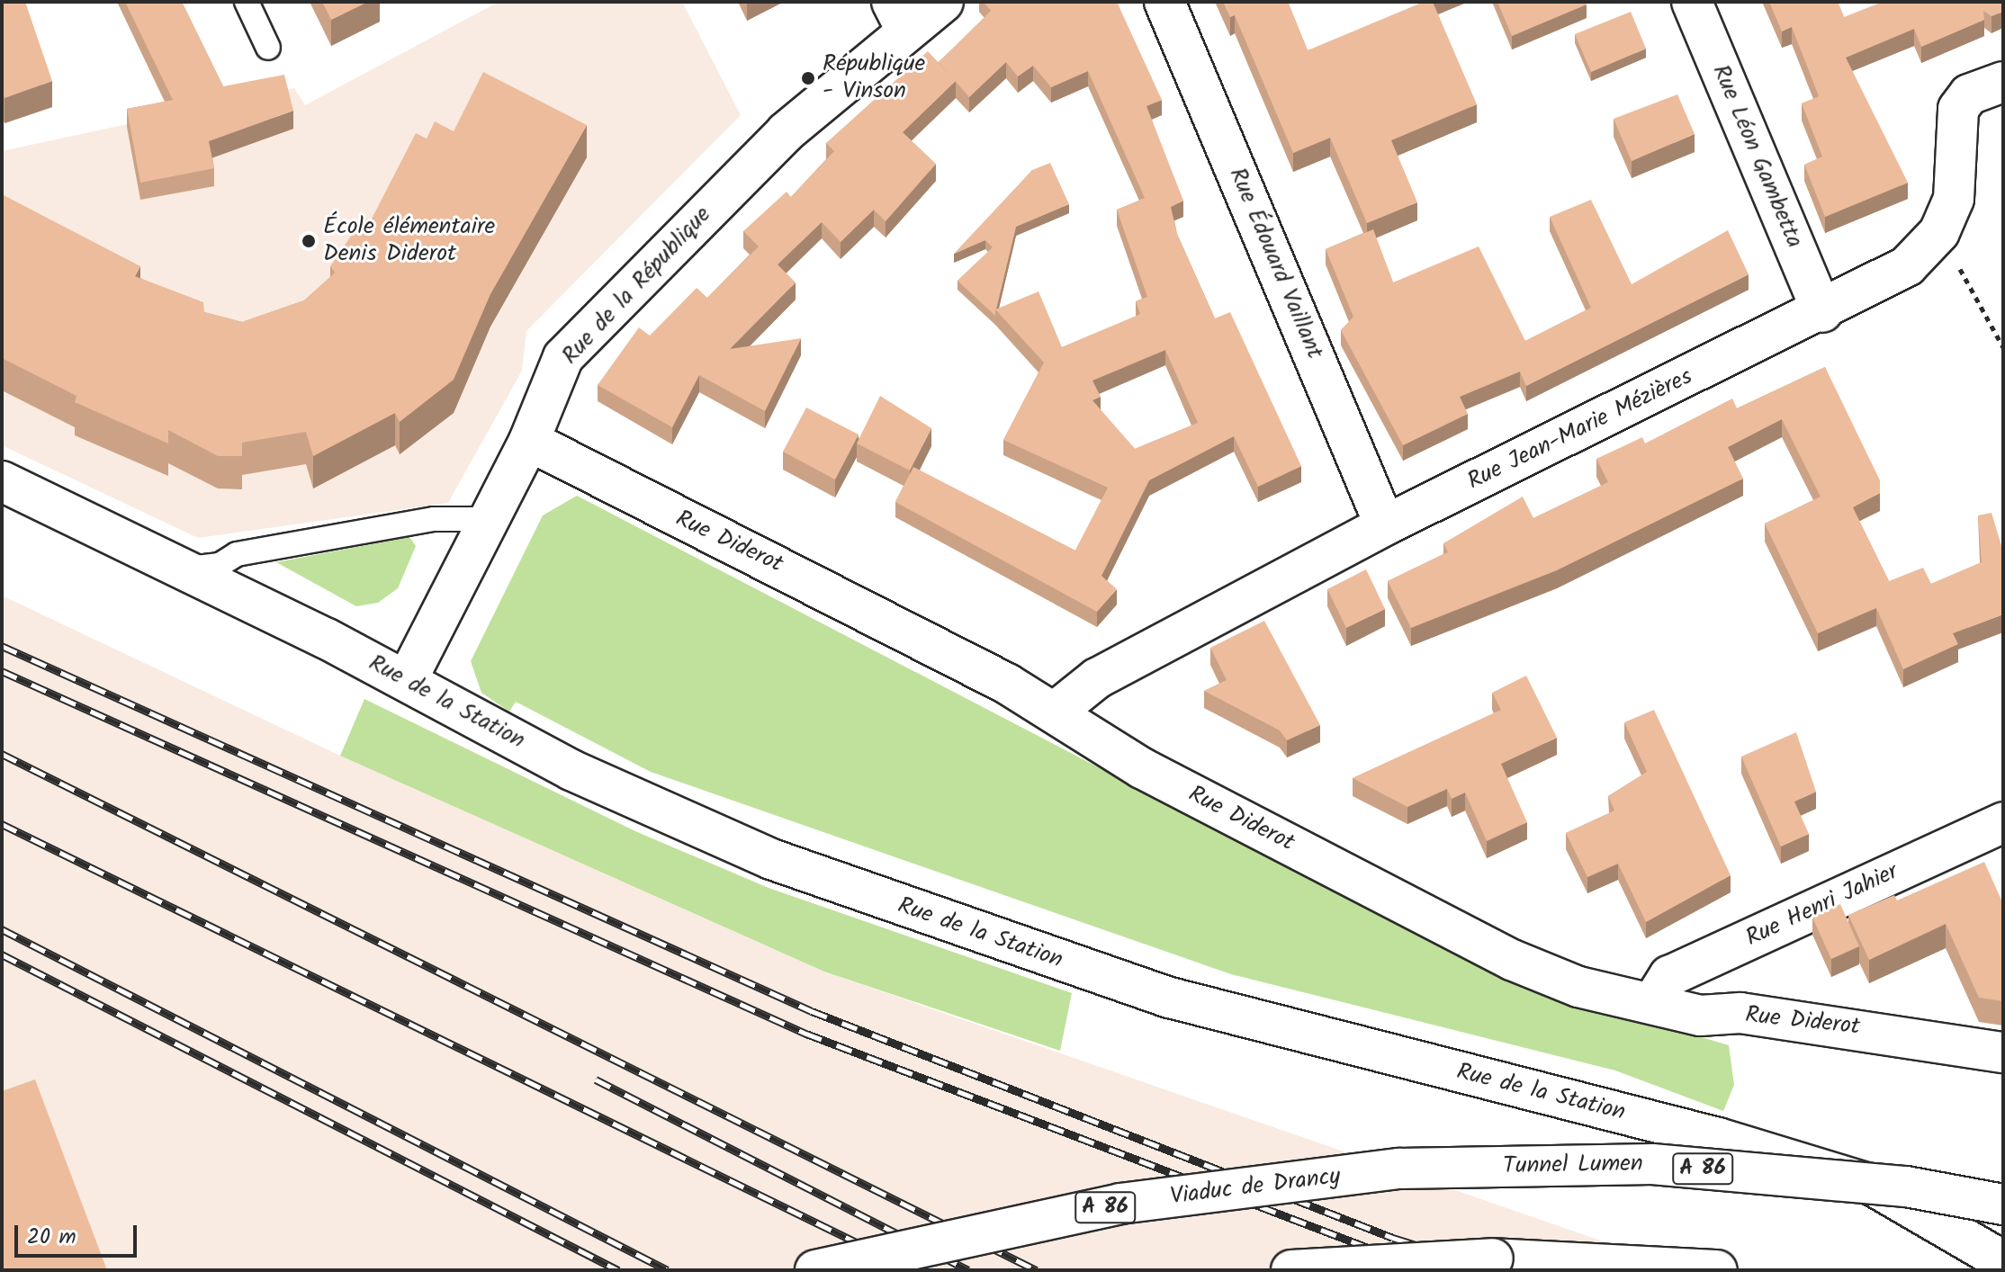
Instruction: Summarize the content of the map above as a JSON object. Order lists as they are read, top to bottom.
{
  "streets": {
    "main road": [
      "Rue Léon Gambetta",
      "Rue Édouard Vaillant",
      "Rue de la République",
      "Rue Jean-Marie Mézières",
      "Rue Diderot",
      "Rue de la Station",
      "Rue Henri Jahier",
      "Tunnel Lumen",
      "A 86",
      "Viaduc de Drancy"
    ]
  },
  "crossings": [
    ["Rue Léon Gambetta", "Rue Jean-Marie Mézières"],
    ["Rue Édouard Vaillant", "Rue Jean-Marie Mézières"],
    ["Rue de la République", "Rue Diderot"],
    ["Rue de la République", "Rue de la Station"],
    ["Rue Jean-Marie Mézières", "Rue Diderot"],
    ["Rue Diderot", "Rue Henri Jahier"],
    ["Tunnel Lumen", "Viaduc de Drancy"]
  ],
  "places": ["République - Vinson", "École élémentaire Denis Diderot"],
  "scale_bar": "20 m"
}
